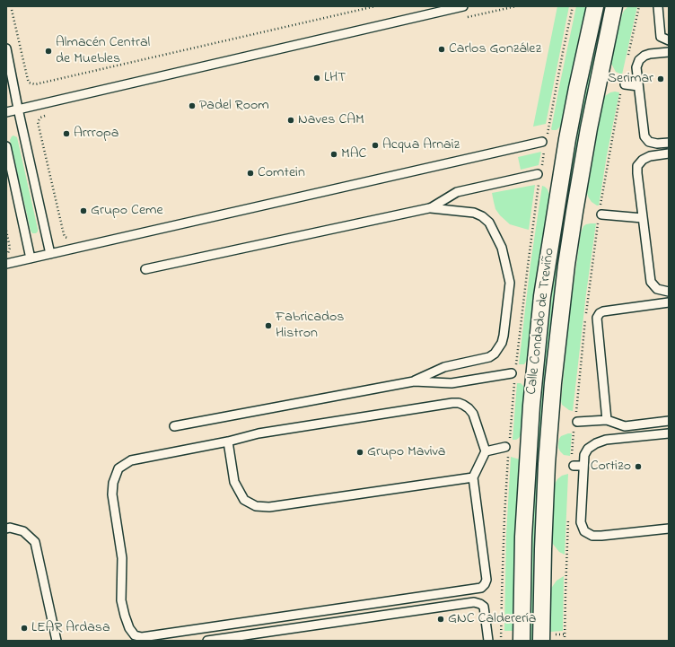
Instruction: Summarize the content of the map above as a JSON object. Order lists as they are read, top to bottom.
{
  "streets": {
    "street": ["Calle Condado de Treviño"]
  },
  "places": [
    "Carlos González",
    "Almacén Central de Muebles",
    "LHT",
    "Serimar",
    "Padel Room",
    "Naves CAM",
    "Arrropa",
    "Acqua Arnaiz",
    "MAC",
    "Comtein",
    "Grupo Ceme",
    "Fabricados Histron",
    "Grupo Maviva",
    "Cortizo",
    "GNC Calderería",
    "LEAR Ardasa"
  ]
}
